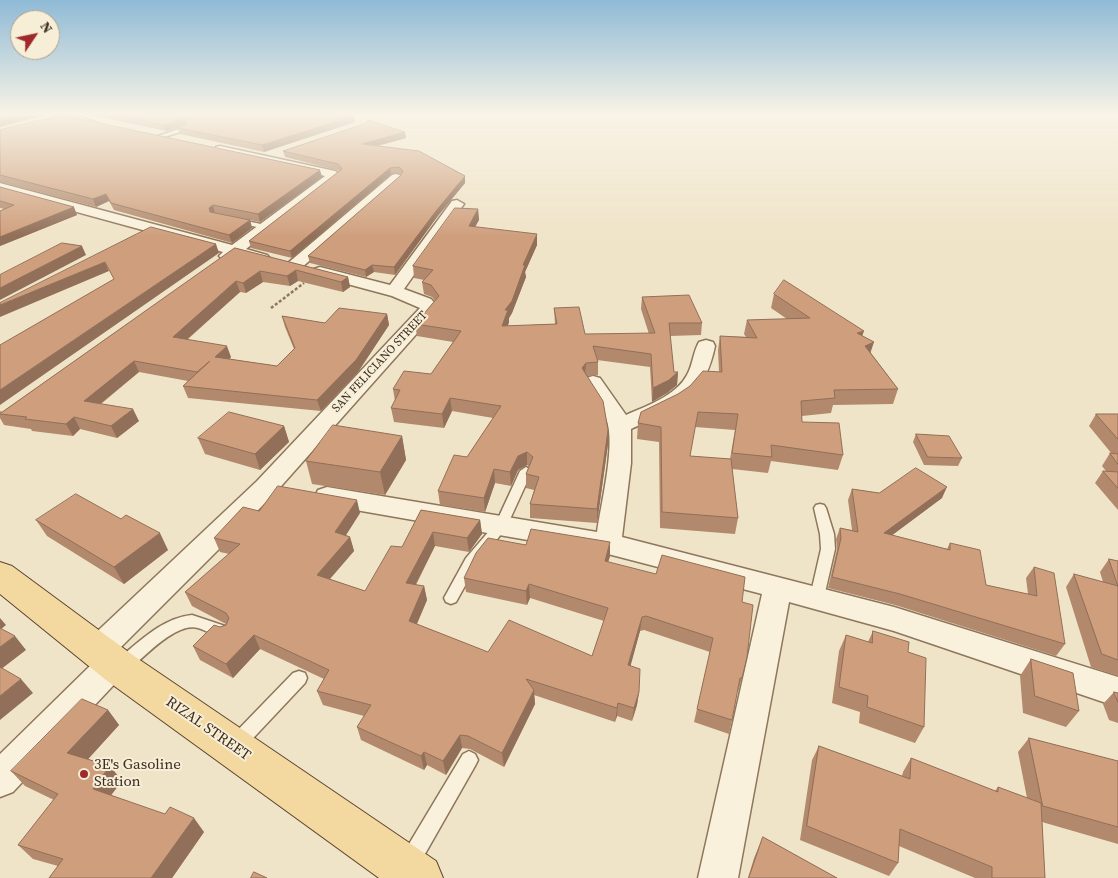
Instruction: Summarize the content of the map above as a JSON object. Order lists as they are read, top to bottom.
{
  "streets": {
    "main road": ["RIZAL STREET"],
    "street": ["SAN FELICIANO STREET"]
  },
  "crossings": [
    ["SAN FELICIANO STREET", "RIZAL STREET"]
  ],
  "places": ["3E's Gasoline Station"],
  "north": "top right"
}
